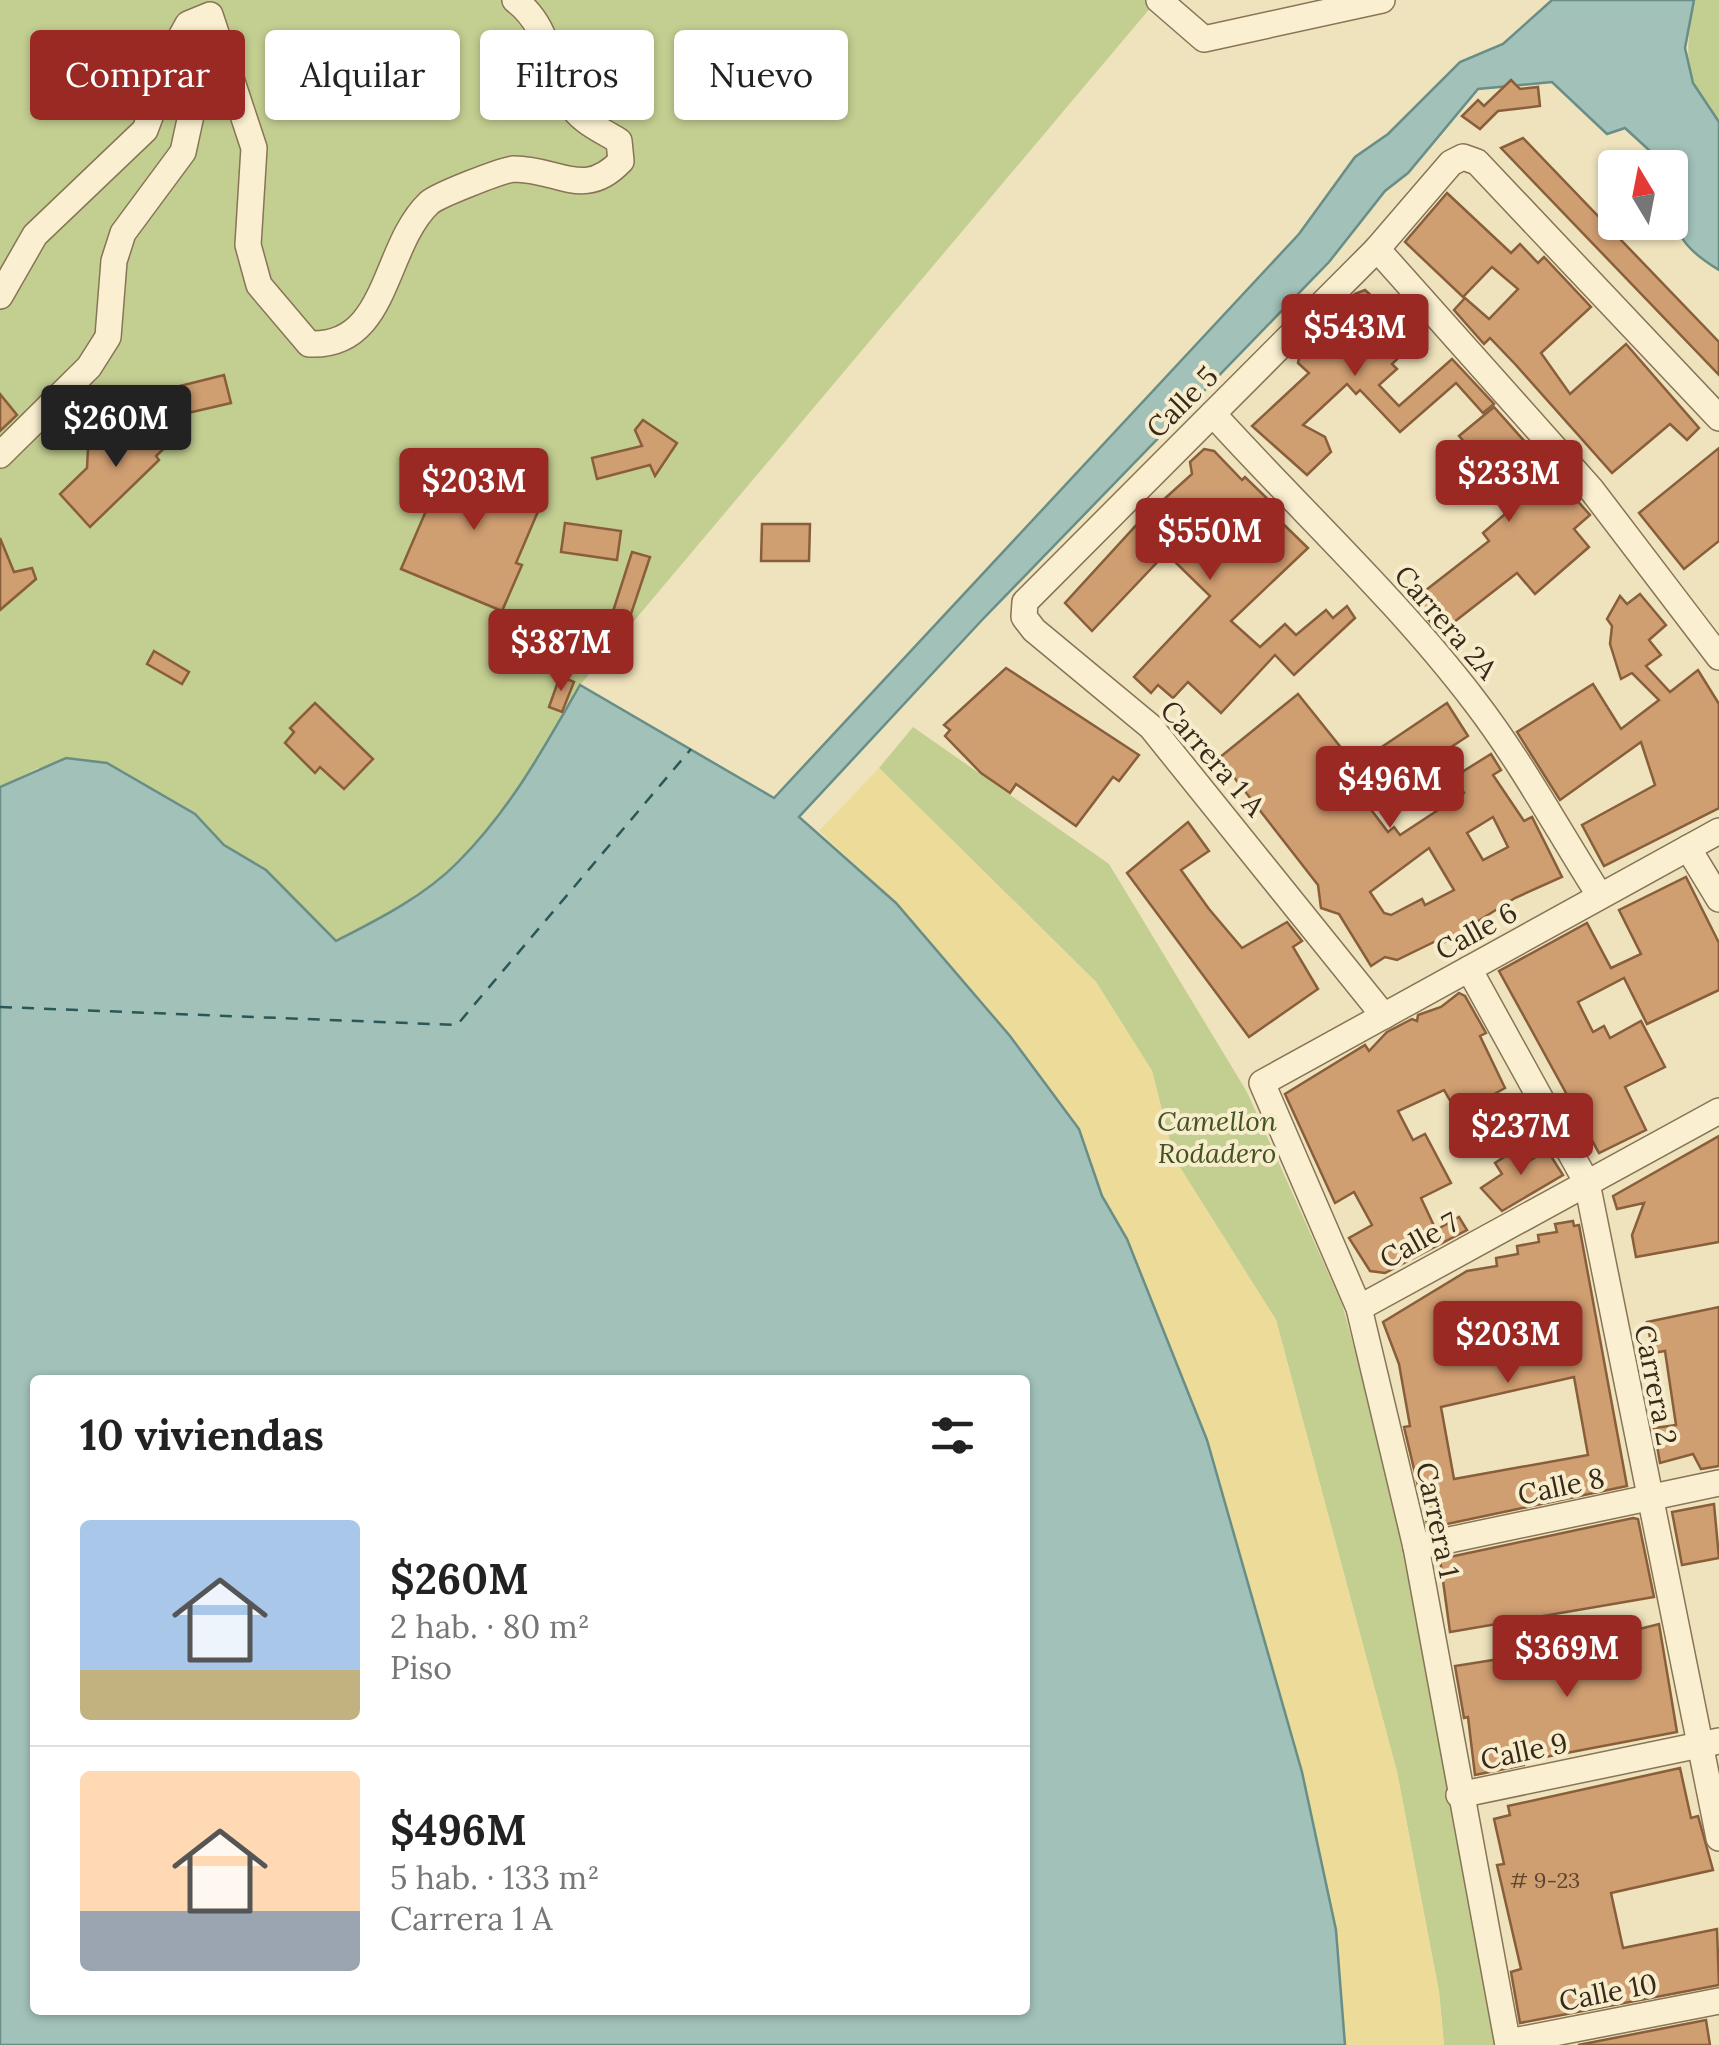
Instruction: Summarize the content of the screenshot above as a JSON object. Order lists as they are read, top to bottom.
{
  "streets": {
    "street": [
      "Calle 5",
      "Carrera 2A",
      "Carrera 1 A",
      "Calle 6",
      "Calle 7",
      "Carrera 2",
      "Calle 8",
      "Carrera 1",
      "Calle 9",
      "Calle 10"
    ]
  },
  "crossings": [
    ["Calle 5", "Carrera 2A"],
    ["Calle 5", "Carrera 1 A"],
    ["Carrera 2A", "Calle 6"],
    ["Carrera 1 A", "Calle 6"],
    ["Calle 6", "Carrera 2"],
    ["Calle 6", "Carrera 1"],
    ["Calle 7", "Carrera 2"],
    ["Calle 7", "Carrera 1"],
    ["Carrera 2", "Calle 8"],
    ["Carrera 2", "Calle 9"],
    ["Calle 8", "Carrera 1"],
    ["Carrera 1", "Calle 9"],
    ["Carrera 1", "Calle 10"]
  ],
  "parks": ["Camellon Rodadero"],
  "house_numbers": ["# 9-23"],
  "north": "top",
  "page": {
    "chip": [
      "Comprar",
      "Alquilar",
      "Filtros",
      "Nuevo"
    ],
    "price": [
      "$543M",
      "$260M",
      "$233M",
      "$203M",
      "$550M",
      "$387M",
      "$496M",
      "$237M",
      "$203M",
      "$369M"
    ],
    "heading": "10 viviendas",
    "list": [
      {
        "name": "$260M",
        "note": "2 hab. · 80 m² · Piso"
      },
      {
        "name": "$496M",
        "note": "5 hab. · 133 m² · Carrera 1 A"
      }
    ]
  }
}
